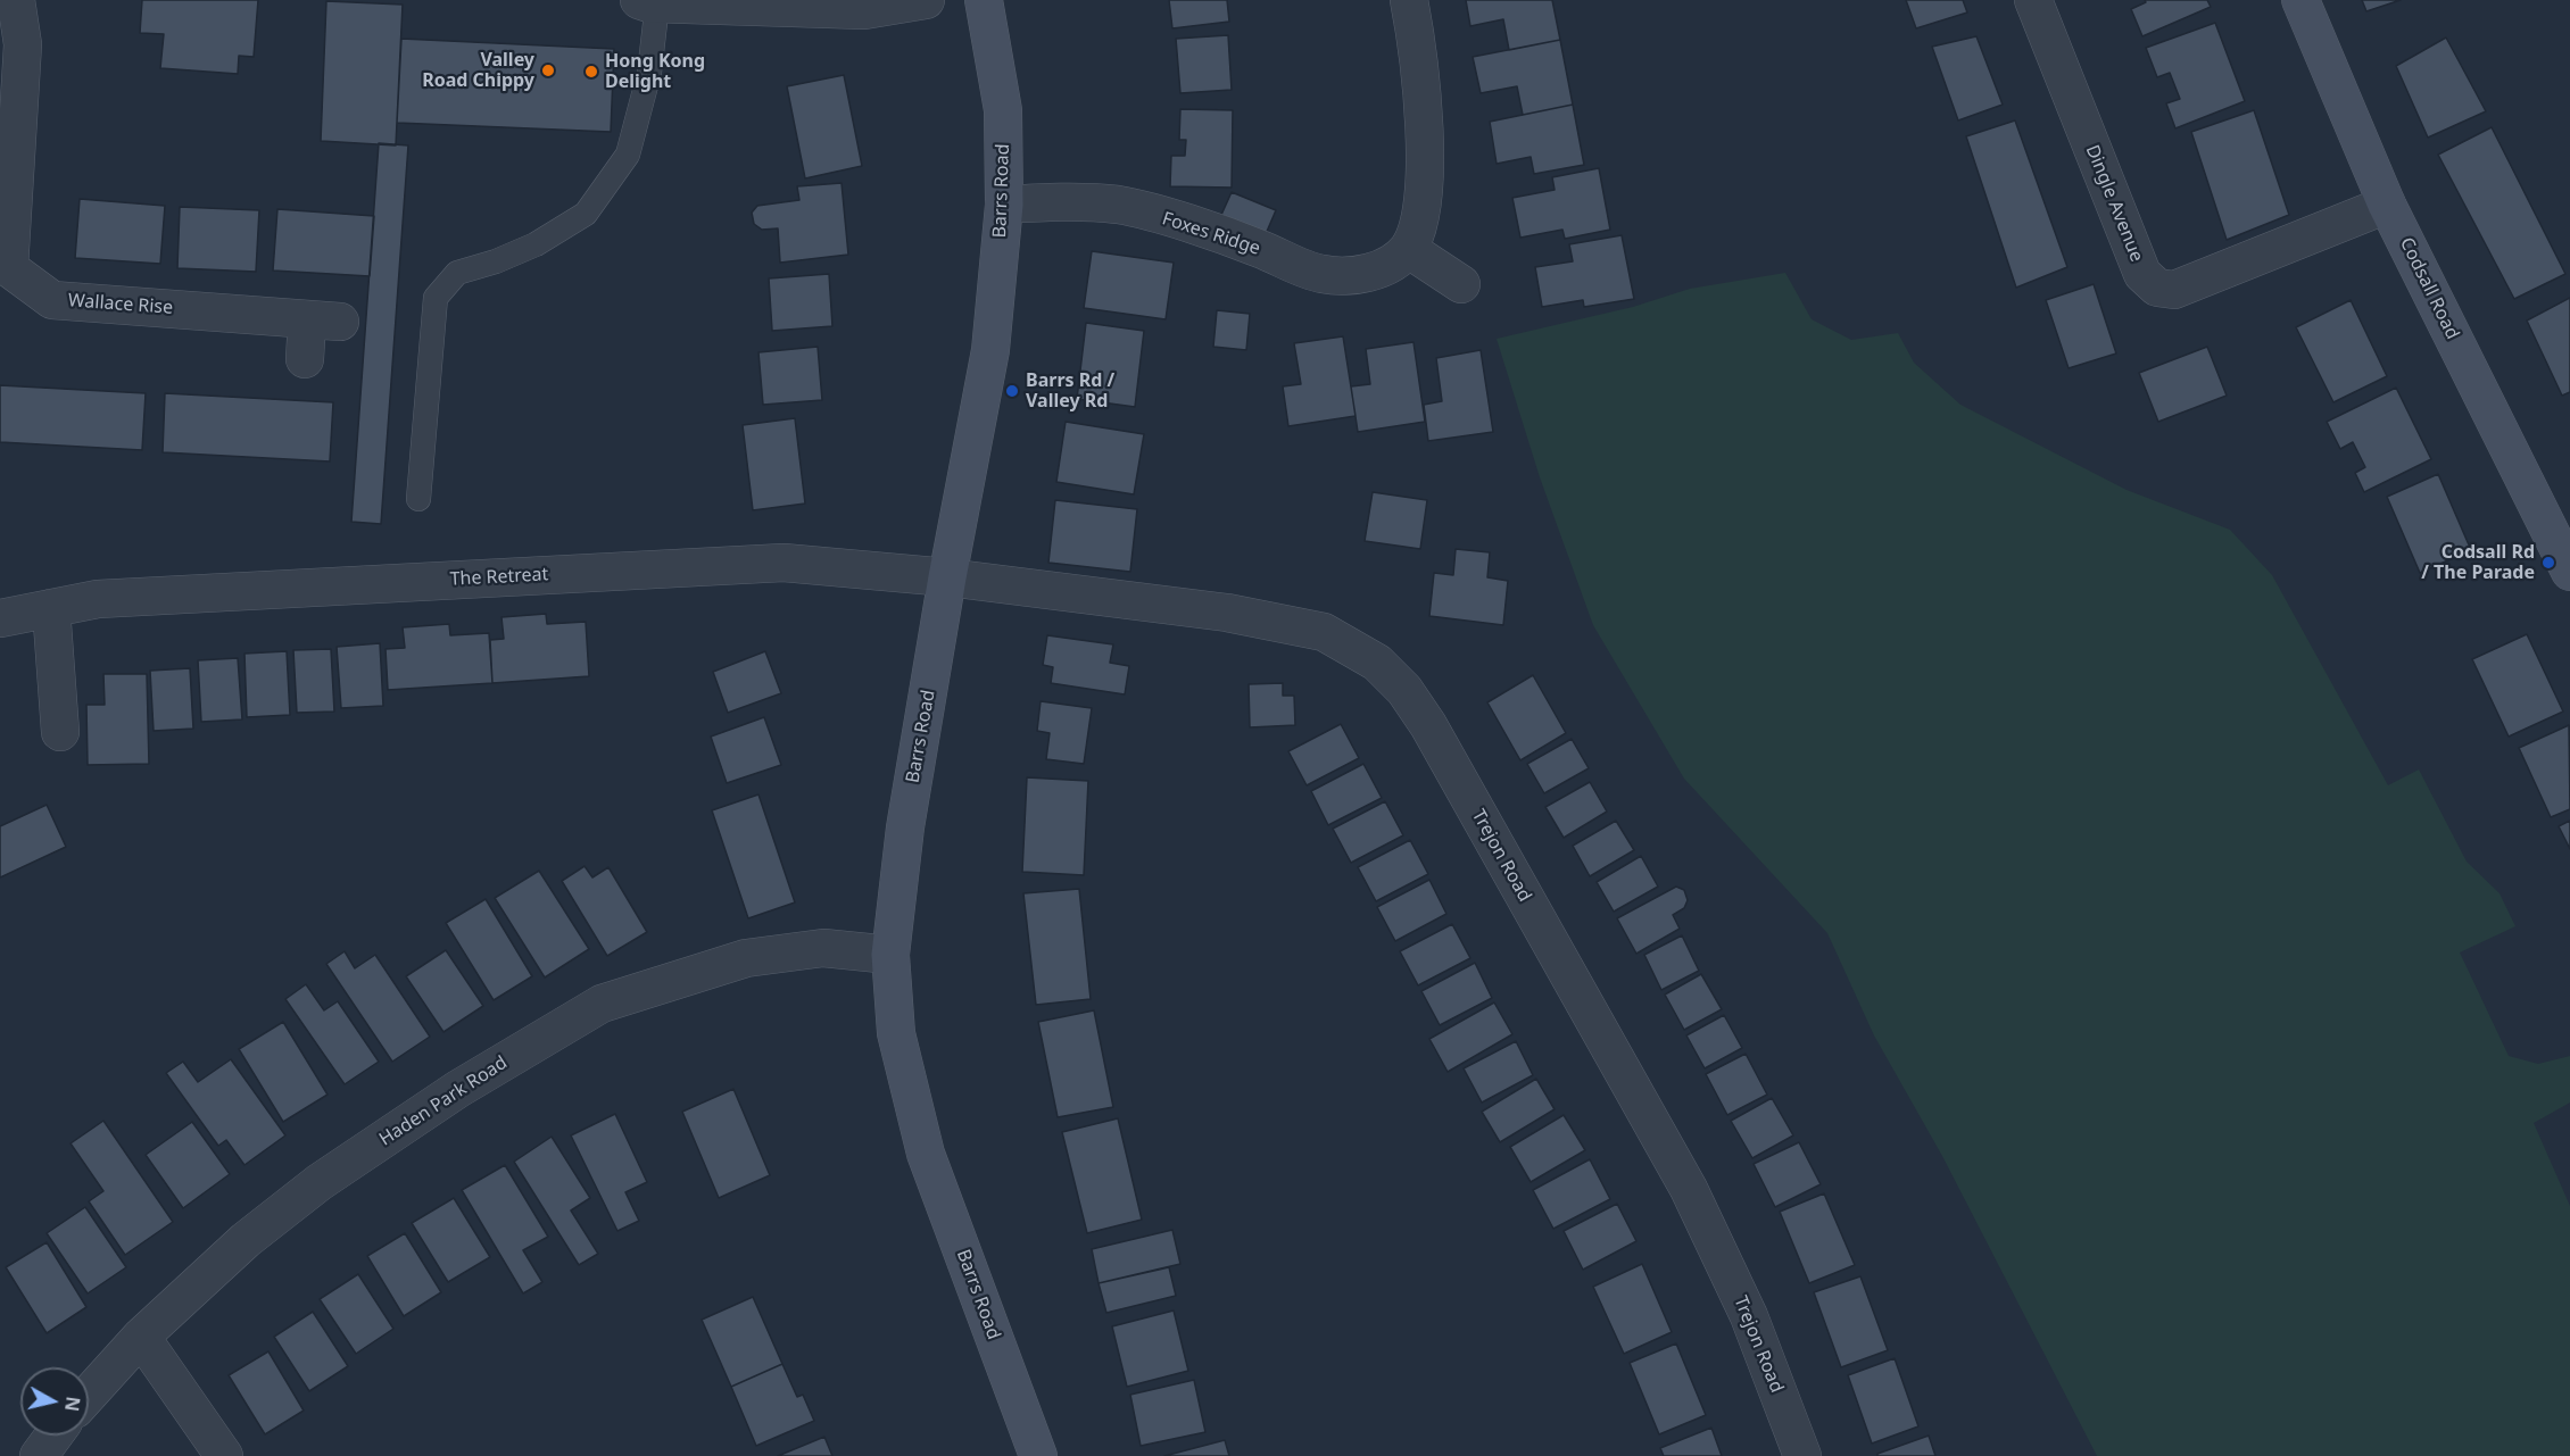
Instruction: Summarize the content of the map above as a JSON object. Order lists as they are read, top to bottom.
{
  "streets": {
    "street": [
      "Barrs Road",
      "Dingle Avenue",
      "Foxes Ridge",
      "Codsall Road",
      "Wallace Rise",
      "The Retreat",
      "Trejon Road",
      "Haden Park Road"
    ]
  },
  "crossings": [
    ["Barrs Road", "Foxes Ridge"],
    ["Barrs Road", "The Retreat"],
    ["Barrs Road", "Trejon Road"],
    ["Barrs Road", "Haden Park Road"],
    ["Dingle Avenue", "Codsall Road"],
    ["The Retreat", "Trejon Road"]
  ],
  "places": [
    "Valley Road Chippy",
    "Hong Kong Delight",
    "Barrs Rd / Valley Rd",
    "Codsall Rd / The Parade"
  ],
  "north": "right"
}
